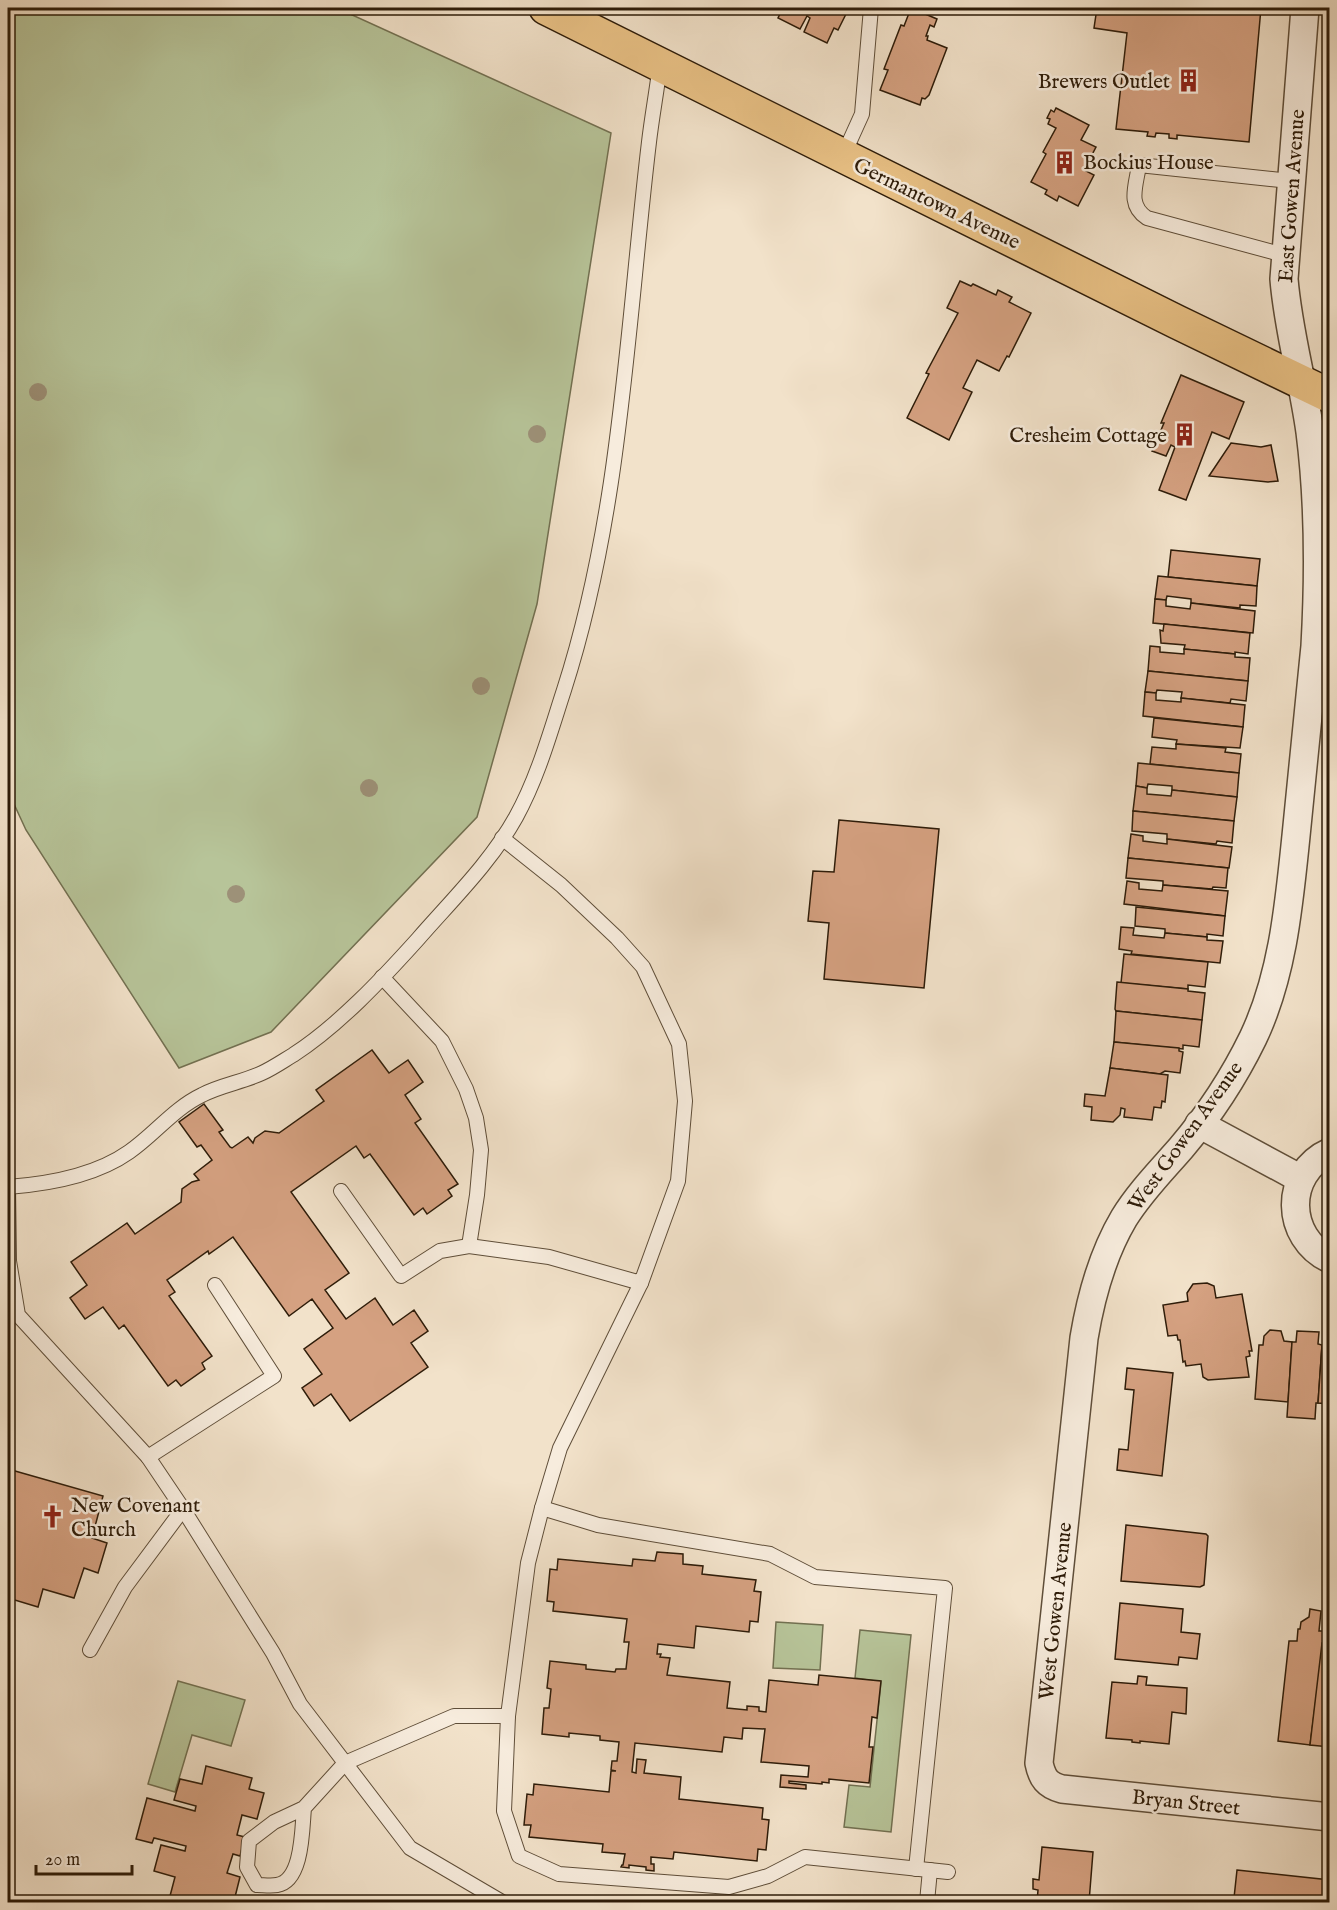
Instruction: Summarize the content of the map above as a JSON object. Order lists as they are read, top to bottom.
{
  "streets": {
    "main road": ["Germantown Avenue"],
    "street": ["East Gowen Avenue", "West Gowen Avenue", "Bryan Street"]
  },
  "crossings": [
    ["East Gowen Avenue", "Germantown Avenue"],
    ["East Gowen Avenue", "West Gowen Avenue"],
    ["Germantown Avenue", "West Gowen Avenue"],
    ["West Gowen Avenue", "Bryan Street"]
  ],
  "places": {
    "building": ["Brewers Outlet", "Bockius House", "Cresheim Cottage"],
    "church": ["New Covenant Church"]
  },
  "scale_bar": "20 m"
}
